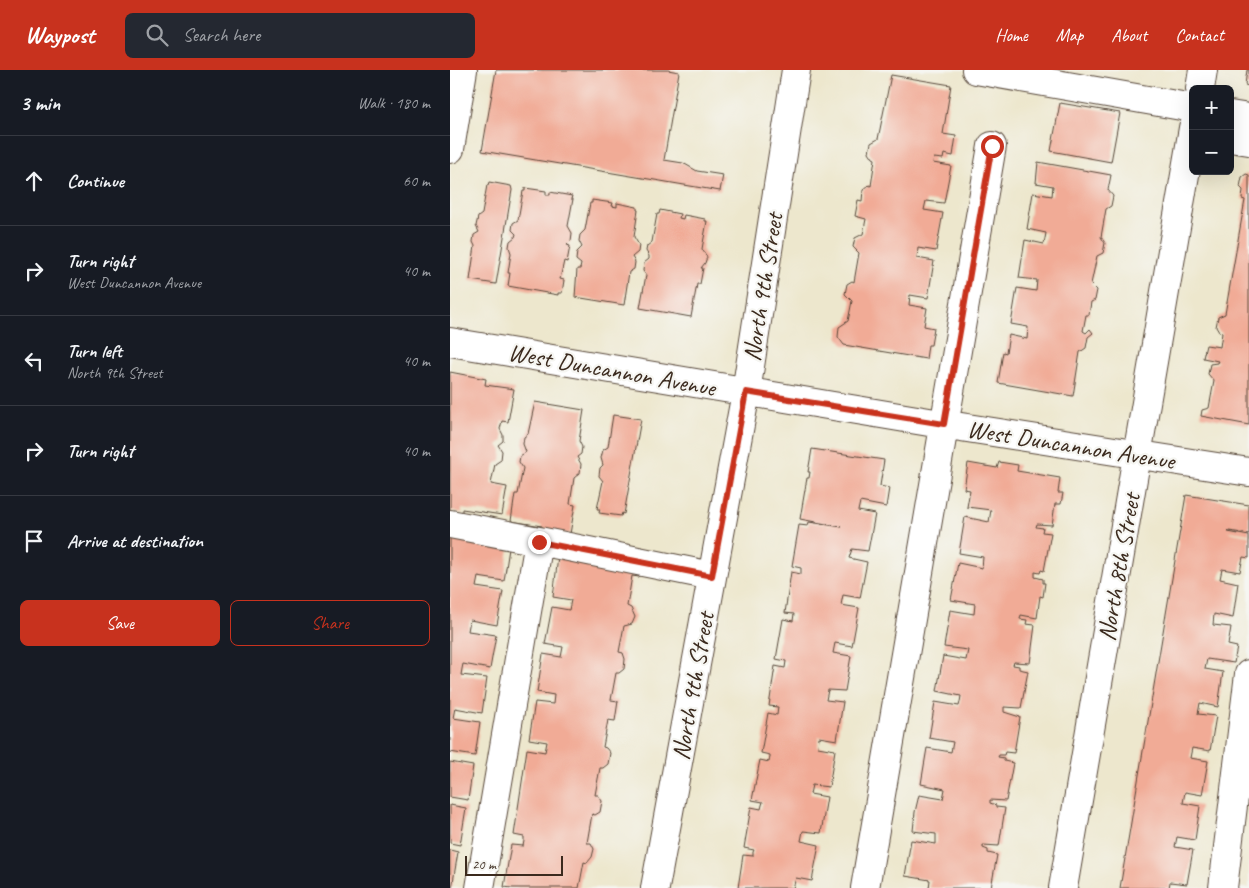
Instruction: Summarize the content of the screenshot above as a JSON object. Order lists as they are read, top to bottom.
{
  "streets": {
    "street": ["North 9th Street", "West Duncannon Avenue", "North 8th Street"]
  },
  "crossings": [
    ["North 9th Street", "West Duncannon Avenue"],
    ["West Duncannon Avenue", "North 8th Street"]
  ],
  "scale_bar": "20 m",
  "page": {
    "header": "Waypost",
    "search": "Search here",
    "nav": [
      "Home",
      "Map",
      "About",
      "Contact"
    ],
    "heading": ["3 min", "Walk · 180 m"],
    "map_buttons": ["+", "−"],
    "list": [
      ["Continue", "60 m"],
      ["Turn right", "West Duncannon Avenue", "40 m"],
      ["Turn left", "North 9th Street", "40 m"],
      ["Turn right", "40 m"],
      "Arrive at destination"
    ],
    "buttons": ["Save", "Share"],
    "scale": "20 m"
  }
}
